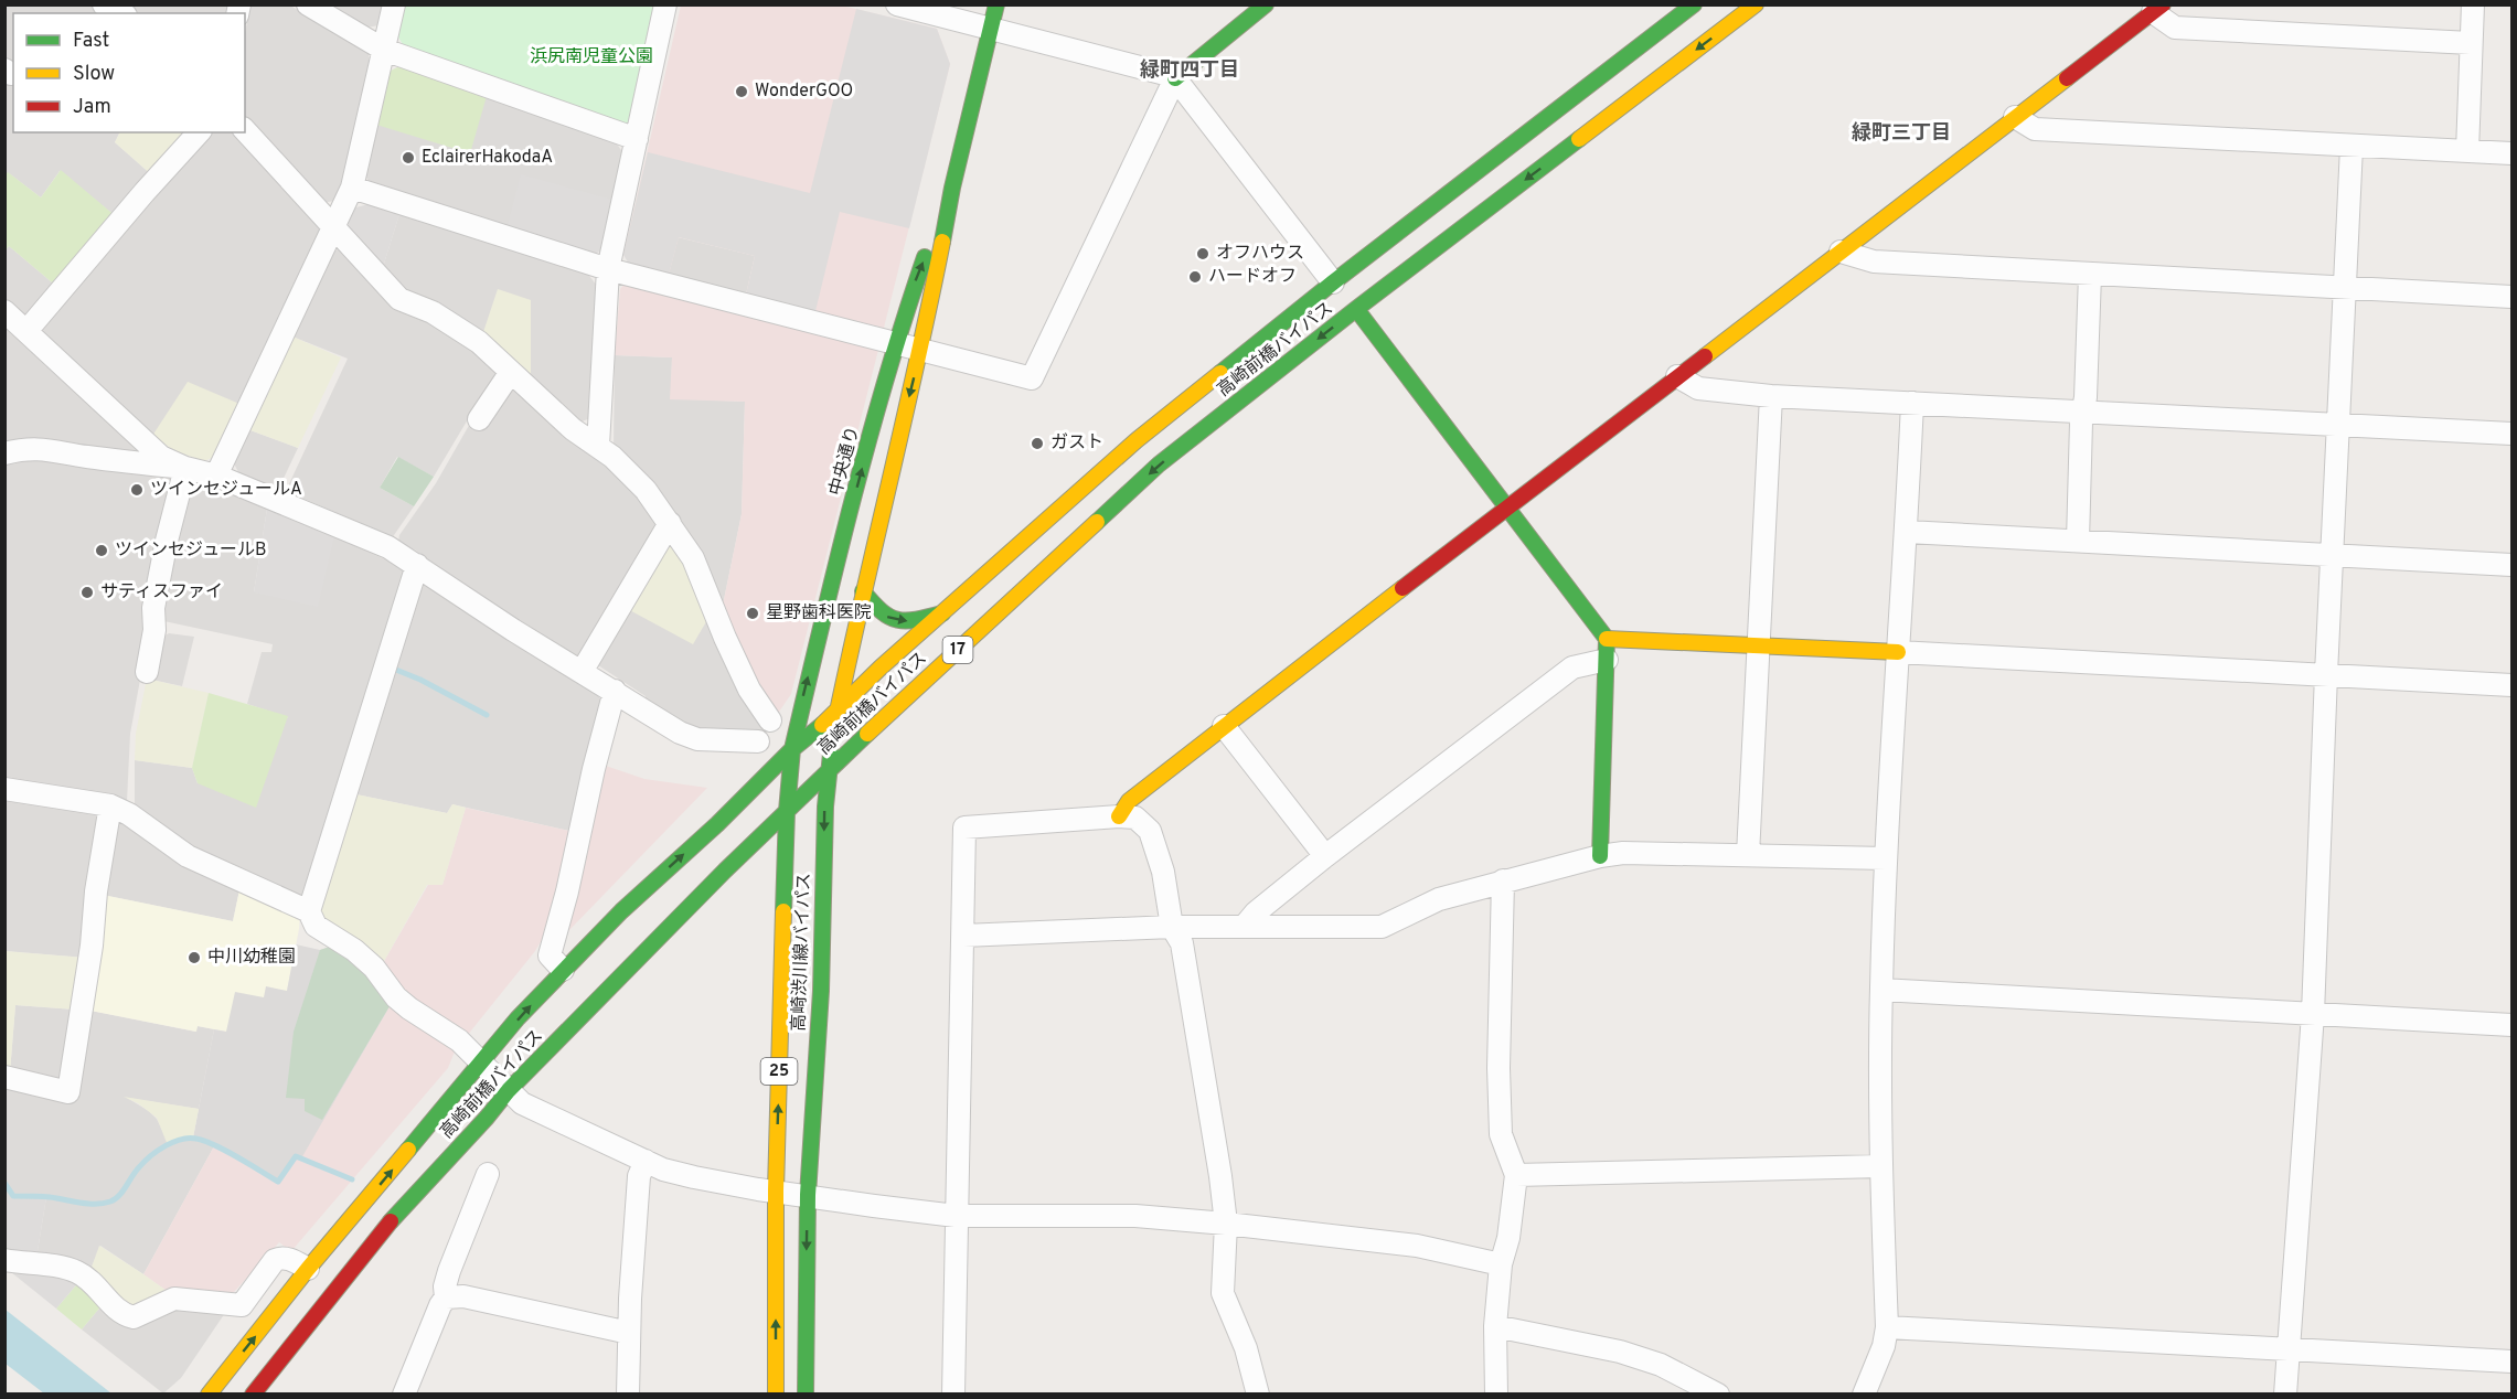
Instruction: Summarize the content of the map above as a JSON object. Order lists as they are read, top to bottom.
{
  "streets": {
    "main road": [
      "高崎前橋バイパス",
      "中央通り",
      "17",
      "高崎渋川線バイパス",
      "25"
    ]
  },
  "crossings": [
    ["高崎前橋バイパス", "中央通り"],
    ["高崎前橋バイパス", "高崎渋川線バイパス"],
    ["中央通り", "高崎渋川線バイパス"]
  ],
  "districts": ["緑町四丁目", "緑町三丁目"],
  "parks": ["浜尻南児童公園"],
  "places": [
    "WonderGOO",
    "EclairerHakodaA",
    "オフハウス",
    "ハードオフ",
    "ガスト",
    "ツインセジュールA",
    "ツインセジュールB",
    "サティスファイ",
    "星野歯科医院",
    "中川幼稚園"
  ],
  "legend": ["Fast", "Slow", "Jam"]
}
